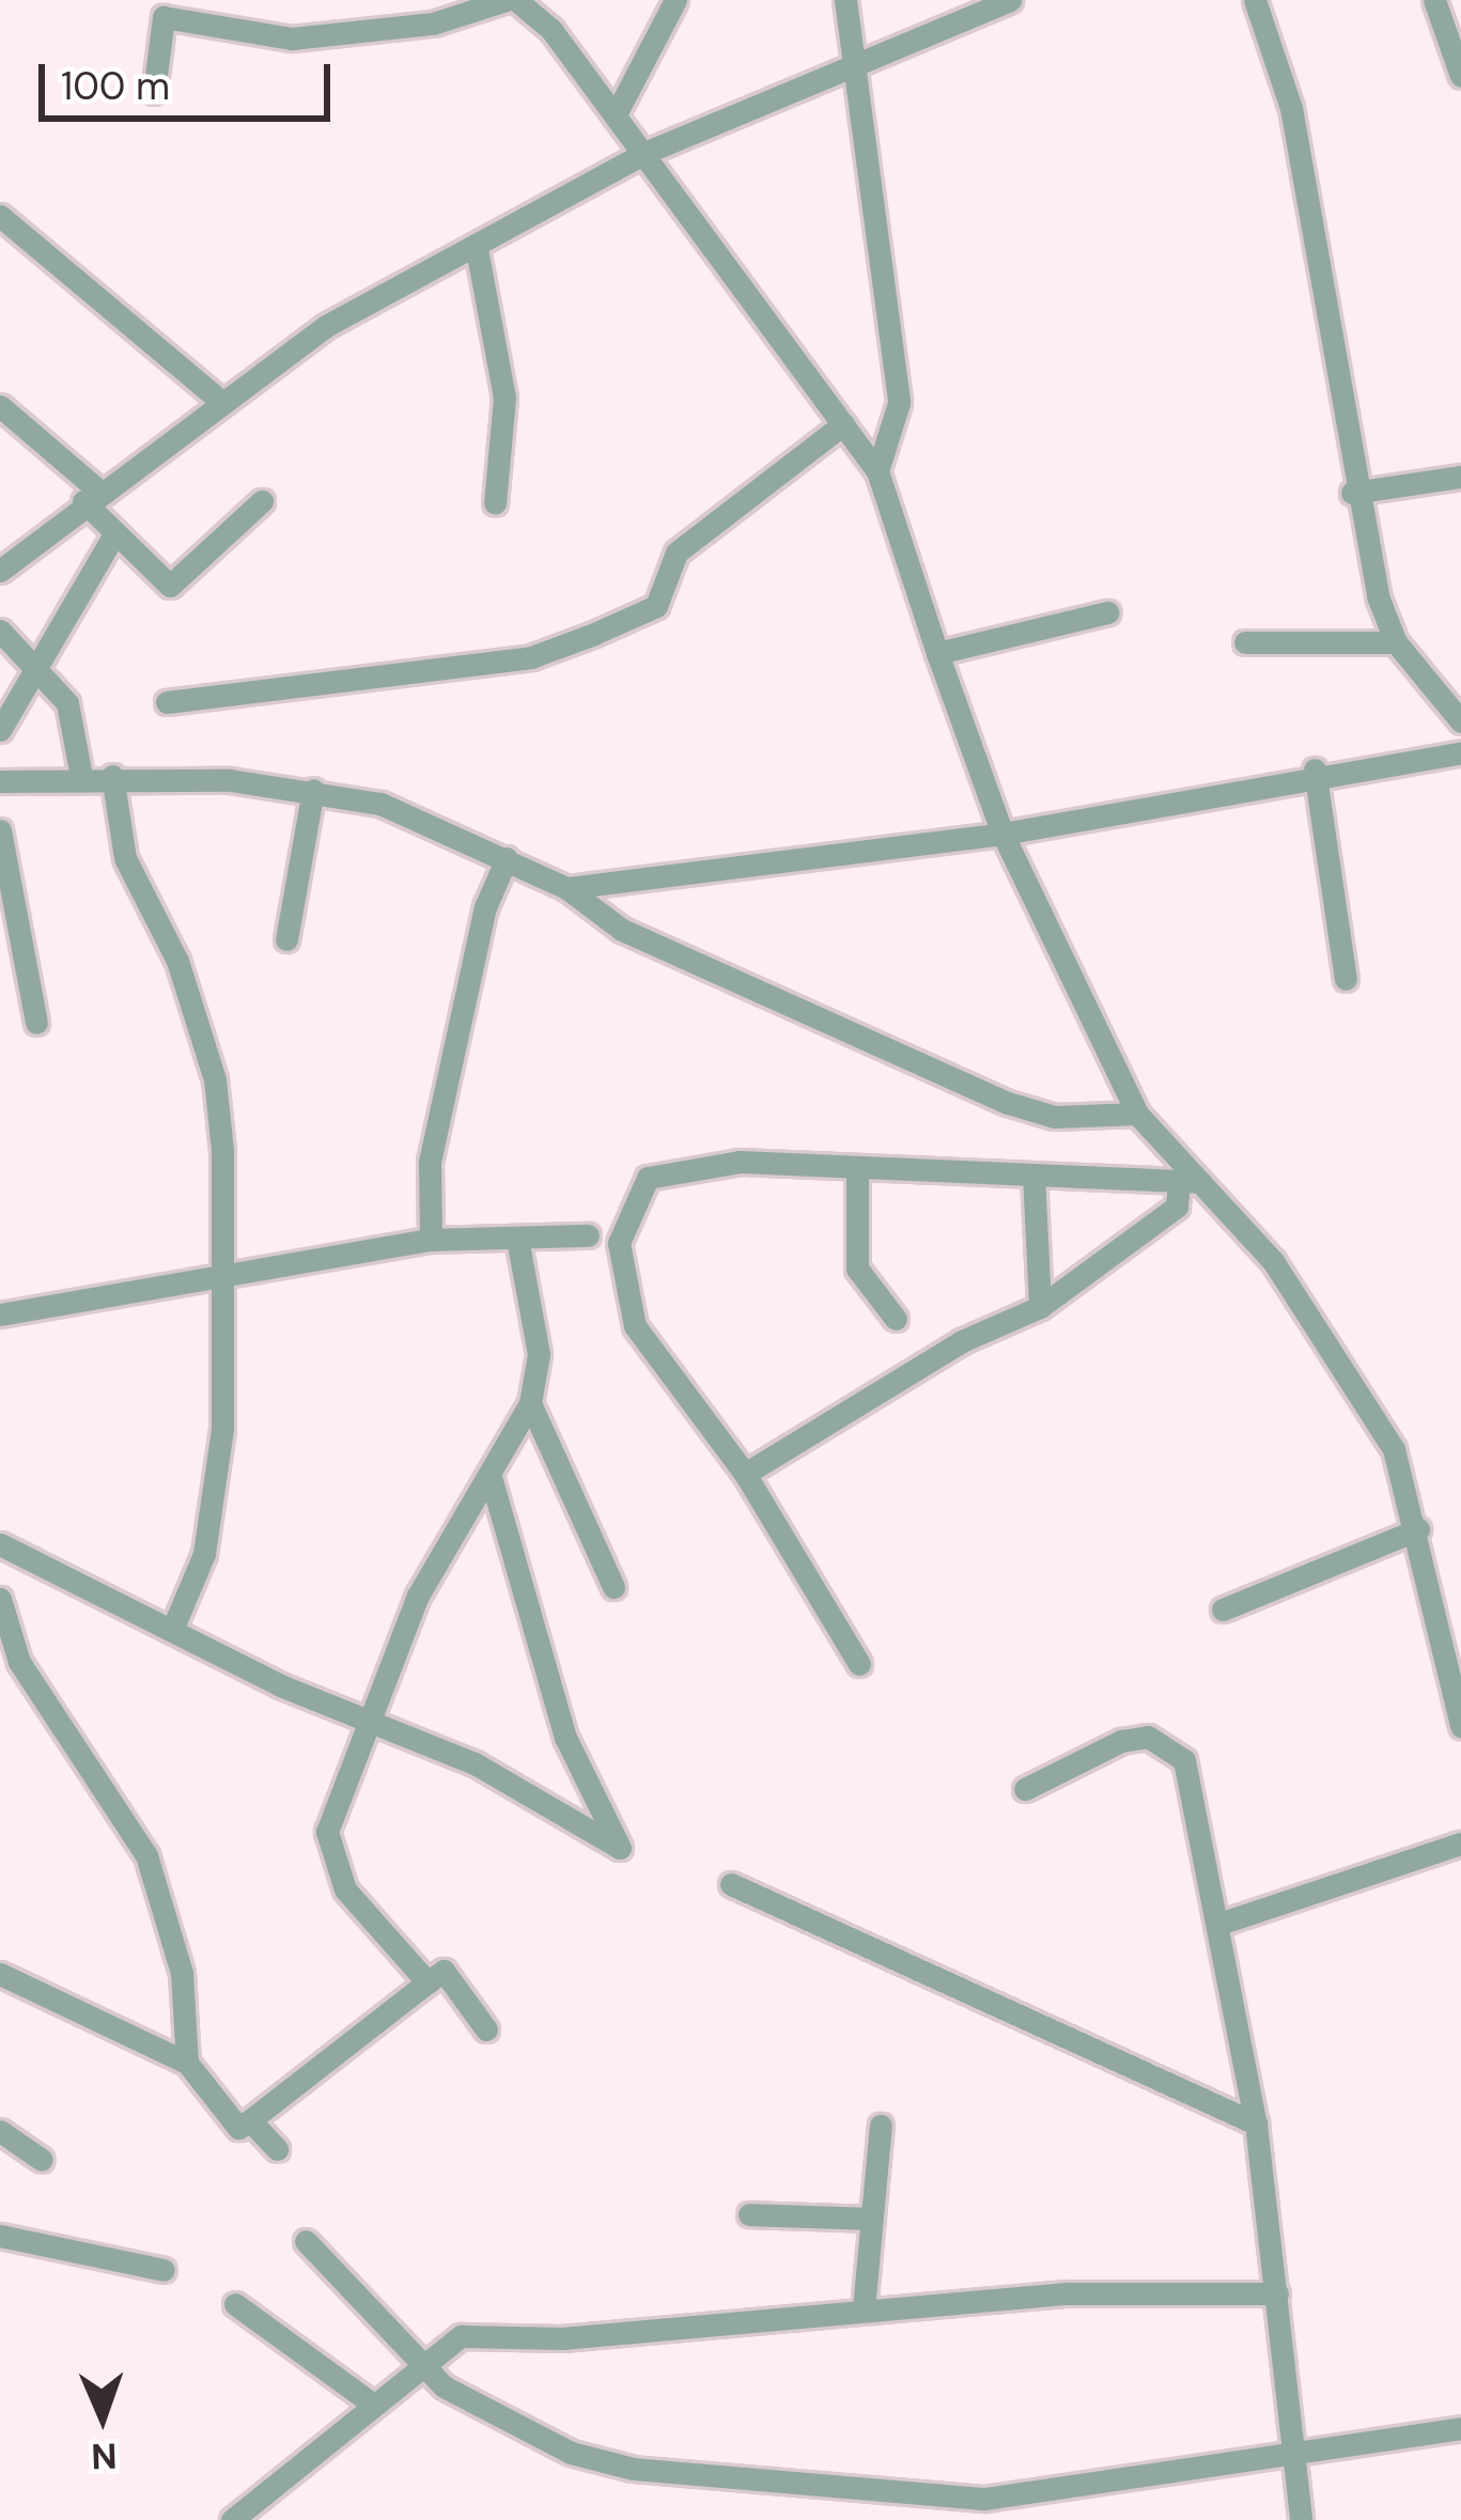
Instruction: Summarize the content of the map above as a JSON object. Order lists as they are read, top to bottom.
{
  "scale_bar": "100 m",
  "north": "bottom"
}
